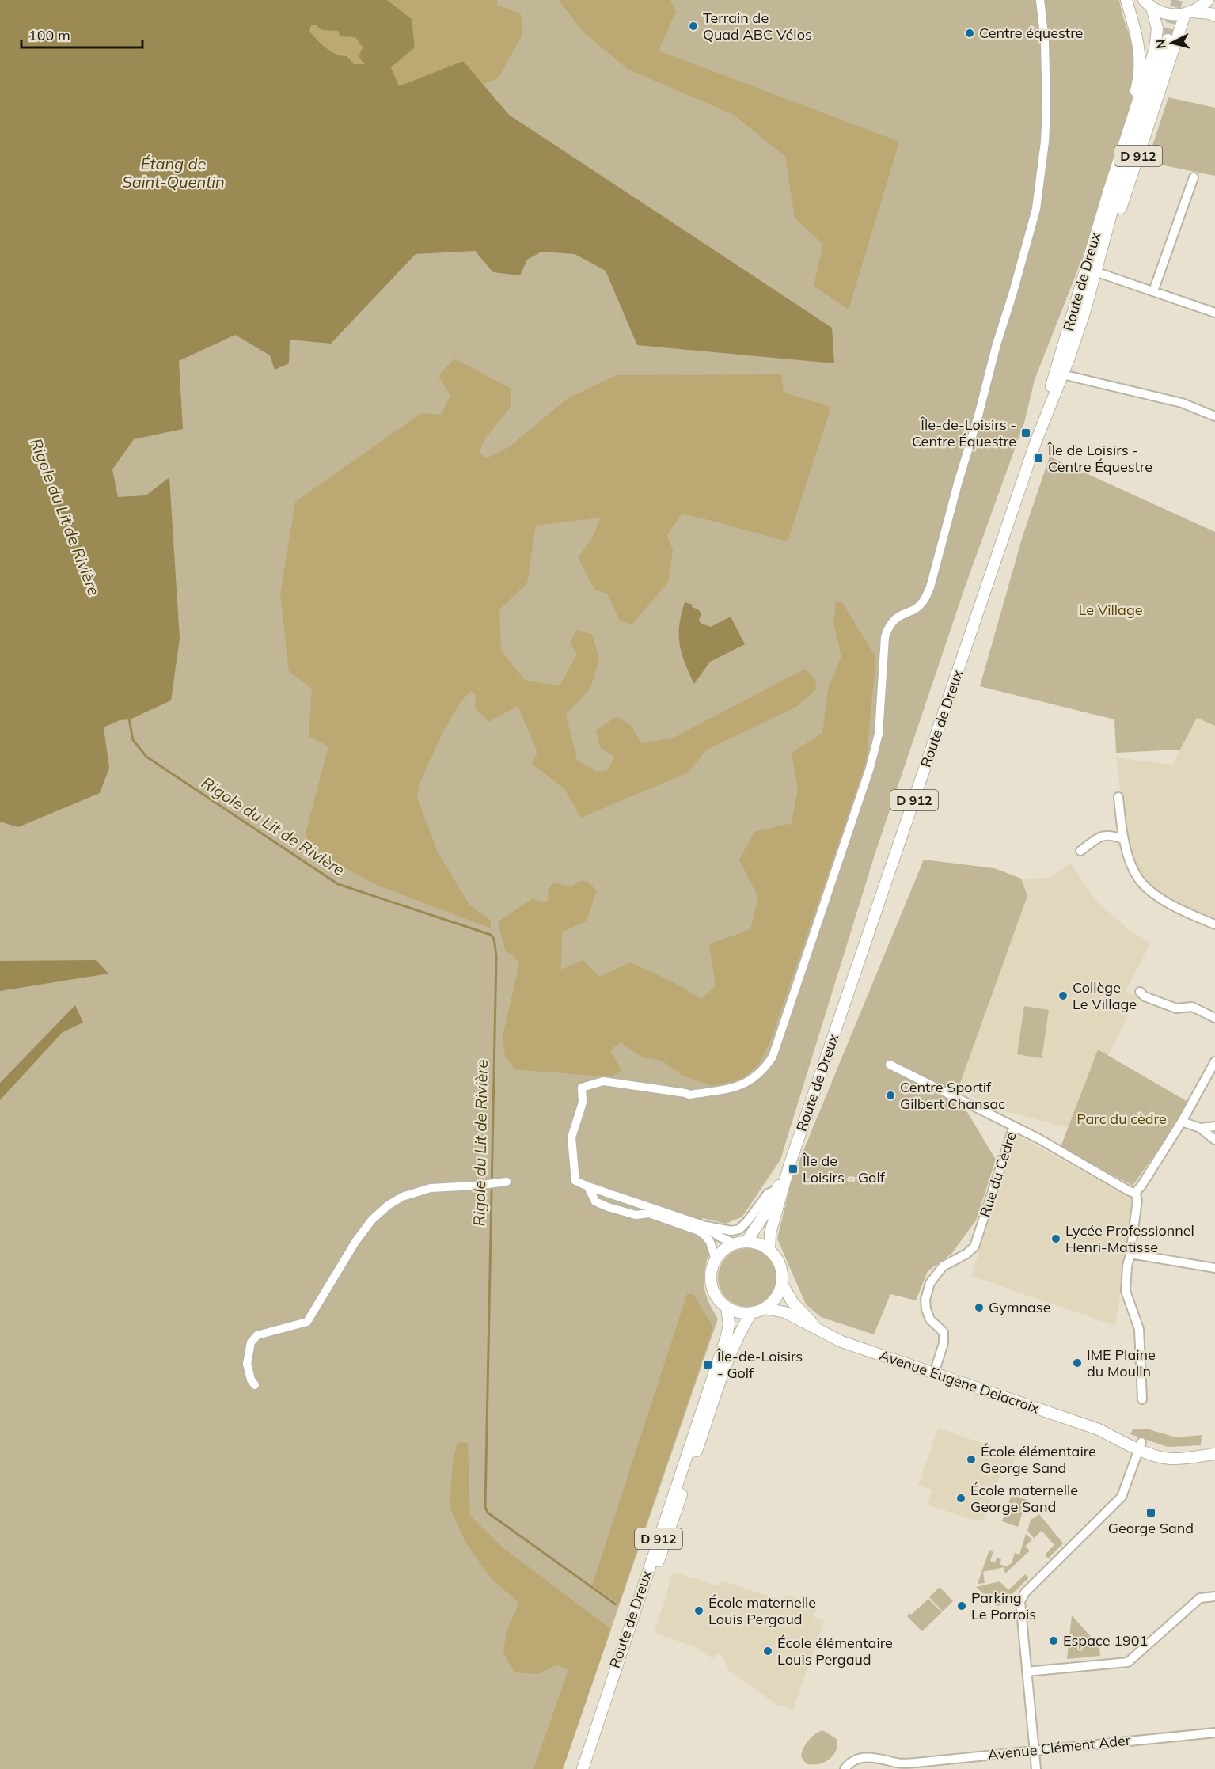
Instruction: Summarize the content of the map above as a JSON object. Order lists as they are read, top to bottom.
{
  "streets": {
    "main road": ["D 912", "Route de Dreux", "Avenue Eugène Delacroix"],
    "street": ["Rue du Cèdre", "Avenue Clément Ader"]
  },
  "crossings": [
    ["Route de Dreux", "Avenue Eugène Delacroix"],
    ["Rue du Cèdre", "Avenue Eugène Delacroix"]
  ],
  "water": ["Étang de Saint-Quentin", "Rigole du Lit de Rivière"],
  "parks": ["Le Village", "Parc du cèdre"],
  "places": {
    "other": [
      "Terrain de Quad ABC Vélos",
      "Centre équestre",
      "Collège Le Village",
      "Centre Sportif Gilbert Chansac",
      "Lycée Professionnel Henri-Matisse",
      "Gymnase",
      "IME Plaine du Moulin",
      "École élémentaire George Sand",
      "École maternelle George Sand",
      "Parking Le Porrois",
      "École maternelle Louis Pergaud",
      "Espace 1901",
      "École élémentaire Louis Pergaud"
    ],
    "transit": [
      "Île-de-Loisirs - Centre Équestre",
      "Île de Loisirs - Centre Équestre",
      "Île de Loisirs - Golf",
      "Île-de-Loisirs - Golf",
      "George Sand"
    ]
  },
  "scale_bar": "100 m",
  "north": "left"
}
